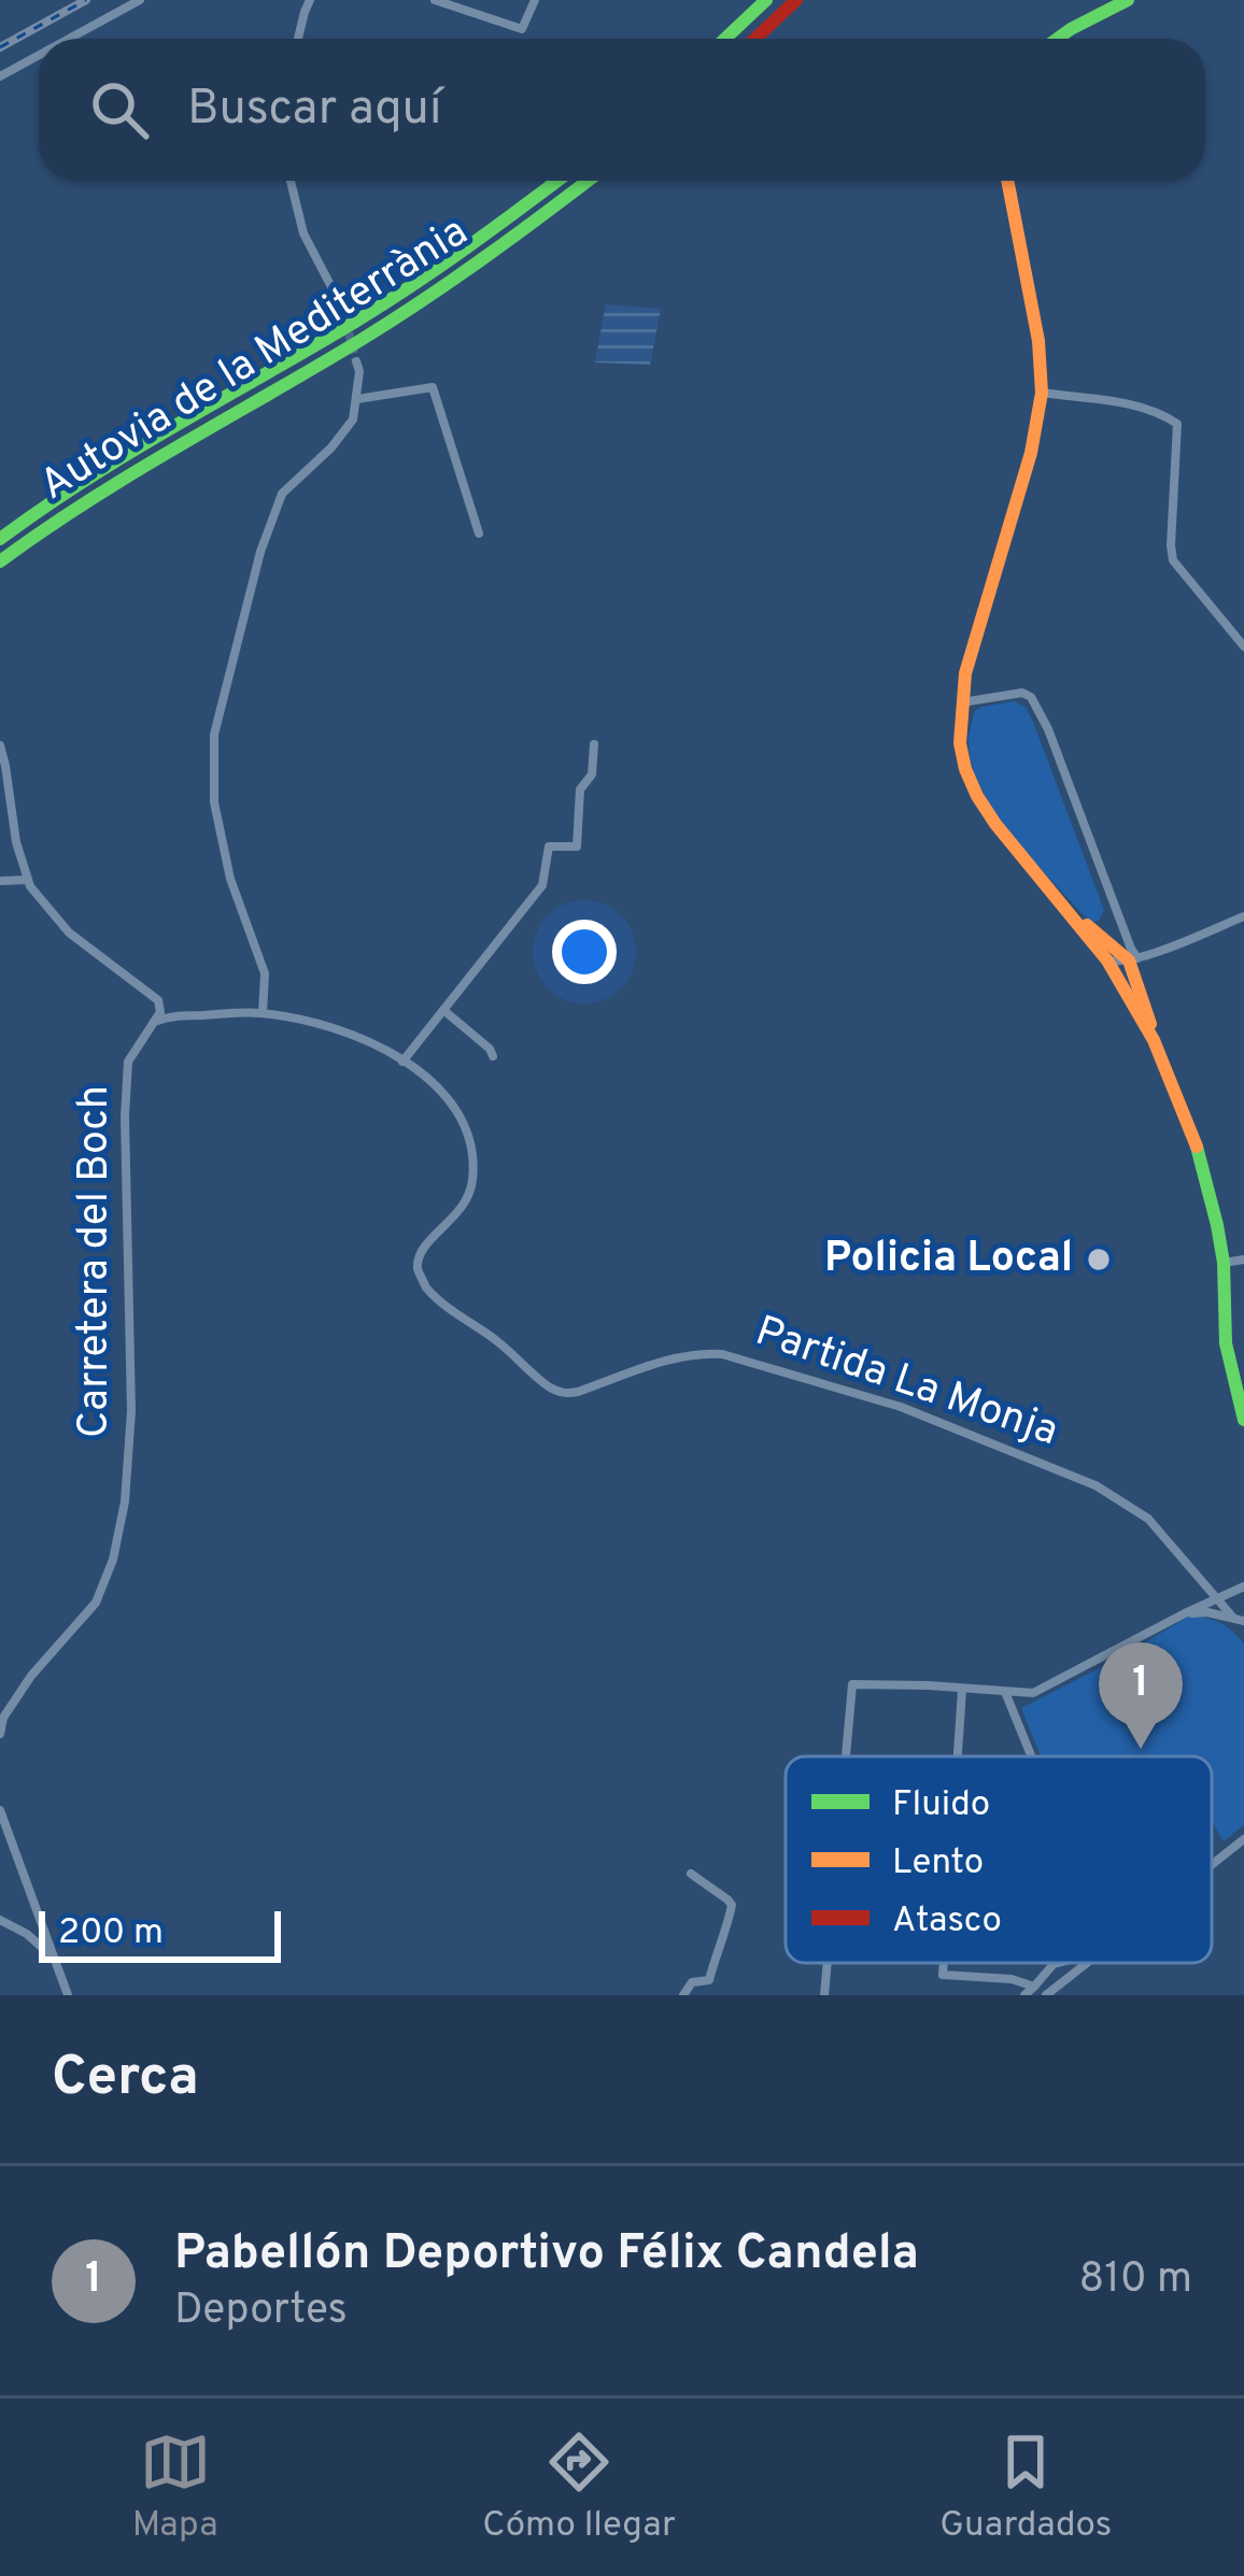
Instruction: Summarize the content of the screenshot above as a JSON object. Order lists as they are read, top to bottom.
{
  "streets": {
    "main road": ["Autovia de la Mediterrània"],
    "street": ["Carretera del Boch", "Partida La Monja"]
  },
  "places": ["Policia Local"],
  "legend": ["Fluido", "Lento", "Atasco"],
  "scale_bar": "200 m",
  "page": {
    "search": "Buscar aquí",
    "pins": "1",
    "scale": "200 m",
    "heading": "Cerca",
    "list": [
      {
        "mark": "1",
        "name": "Pabellón Deportivo Félix Candela",
        "note": "Deportes",
        "value": "810 m"
      }
    ],
    "nav": ["Mapa", "Cómo llegar", "Guardados"]
  }
}
